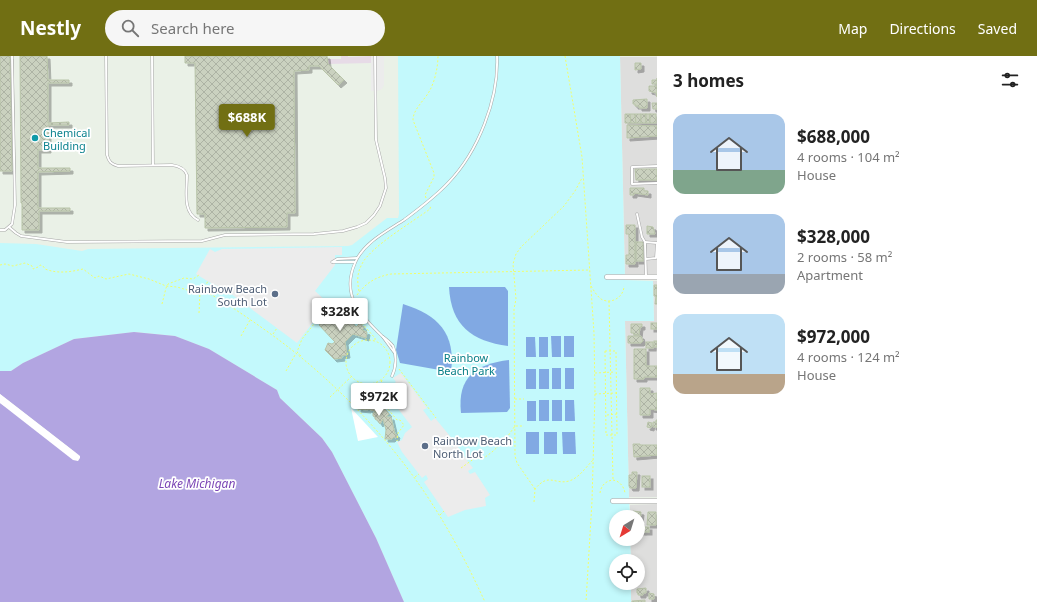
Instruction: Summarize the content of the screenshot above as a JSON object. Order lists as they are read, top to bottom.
{
  "water": ["Lake Michigan"],
  "parks": ["Rainbow Beach Park"],
  "places": ["Chemical Building", "Rainbow Beach South Lot", "Rainbow Beach North Lot"],
  "north": "bottom left",
  "page": {
    "header": "Nestly",
    "search": "Search here",
    "nav": ["Map", "Directions", "Saved"],
    "heading": "3 homes",
    "price": ["$688K", "$328K", "$972K"],
    "list": [
      {
        "name": "$688,000",
        "note": "4 rooms · 104 m² · House"
      },
      {
        "name": "$328,000",
        "note": "2 rooms · 58 m² · Apartment"
      },
      {
        "name": "$972,000",
        "note": "4 rooms · 124 m² · House"
      }
    ]
  }
}
